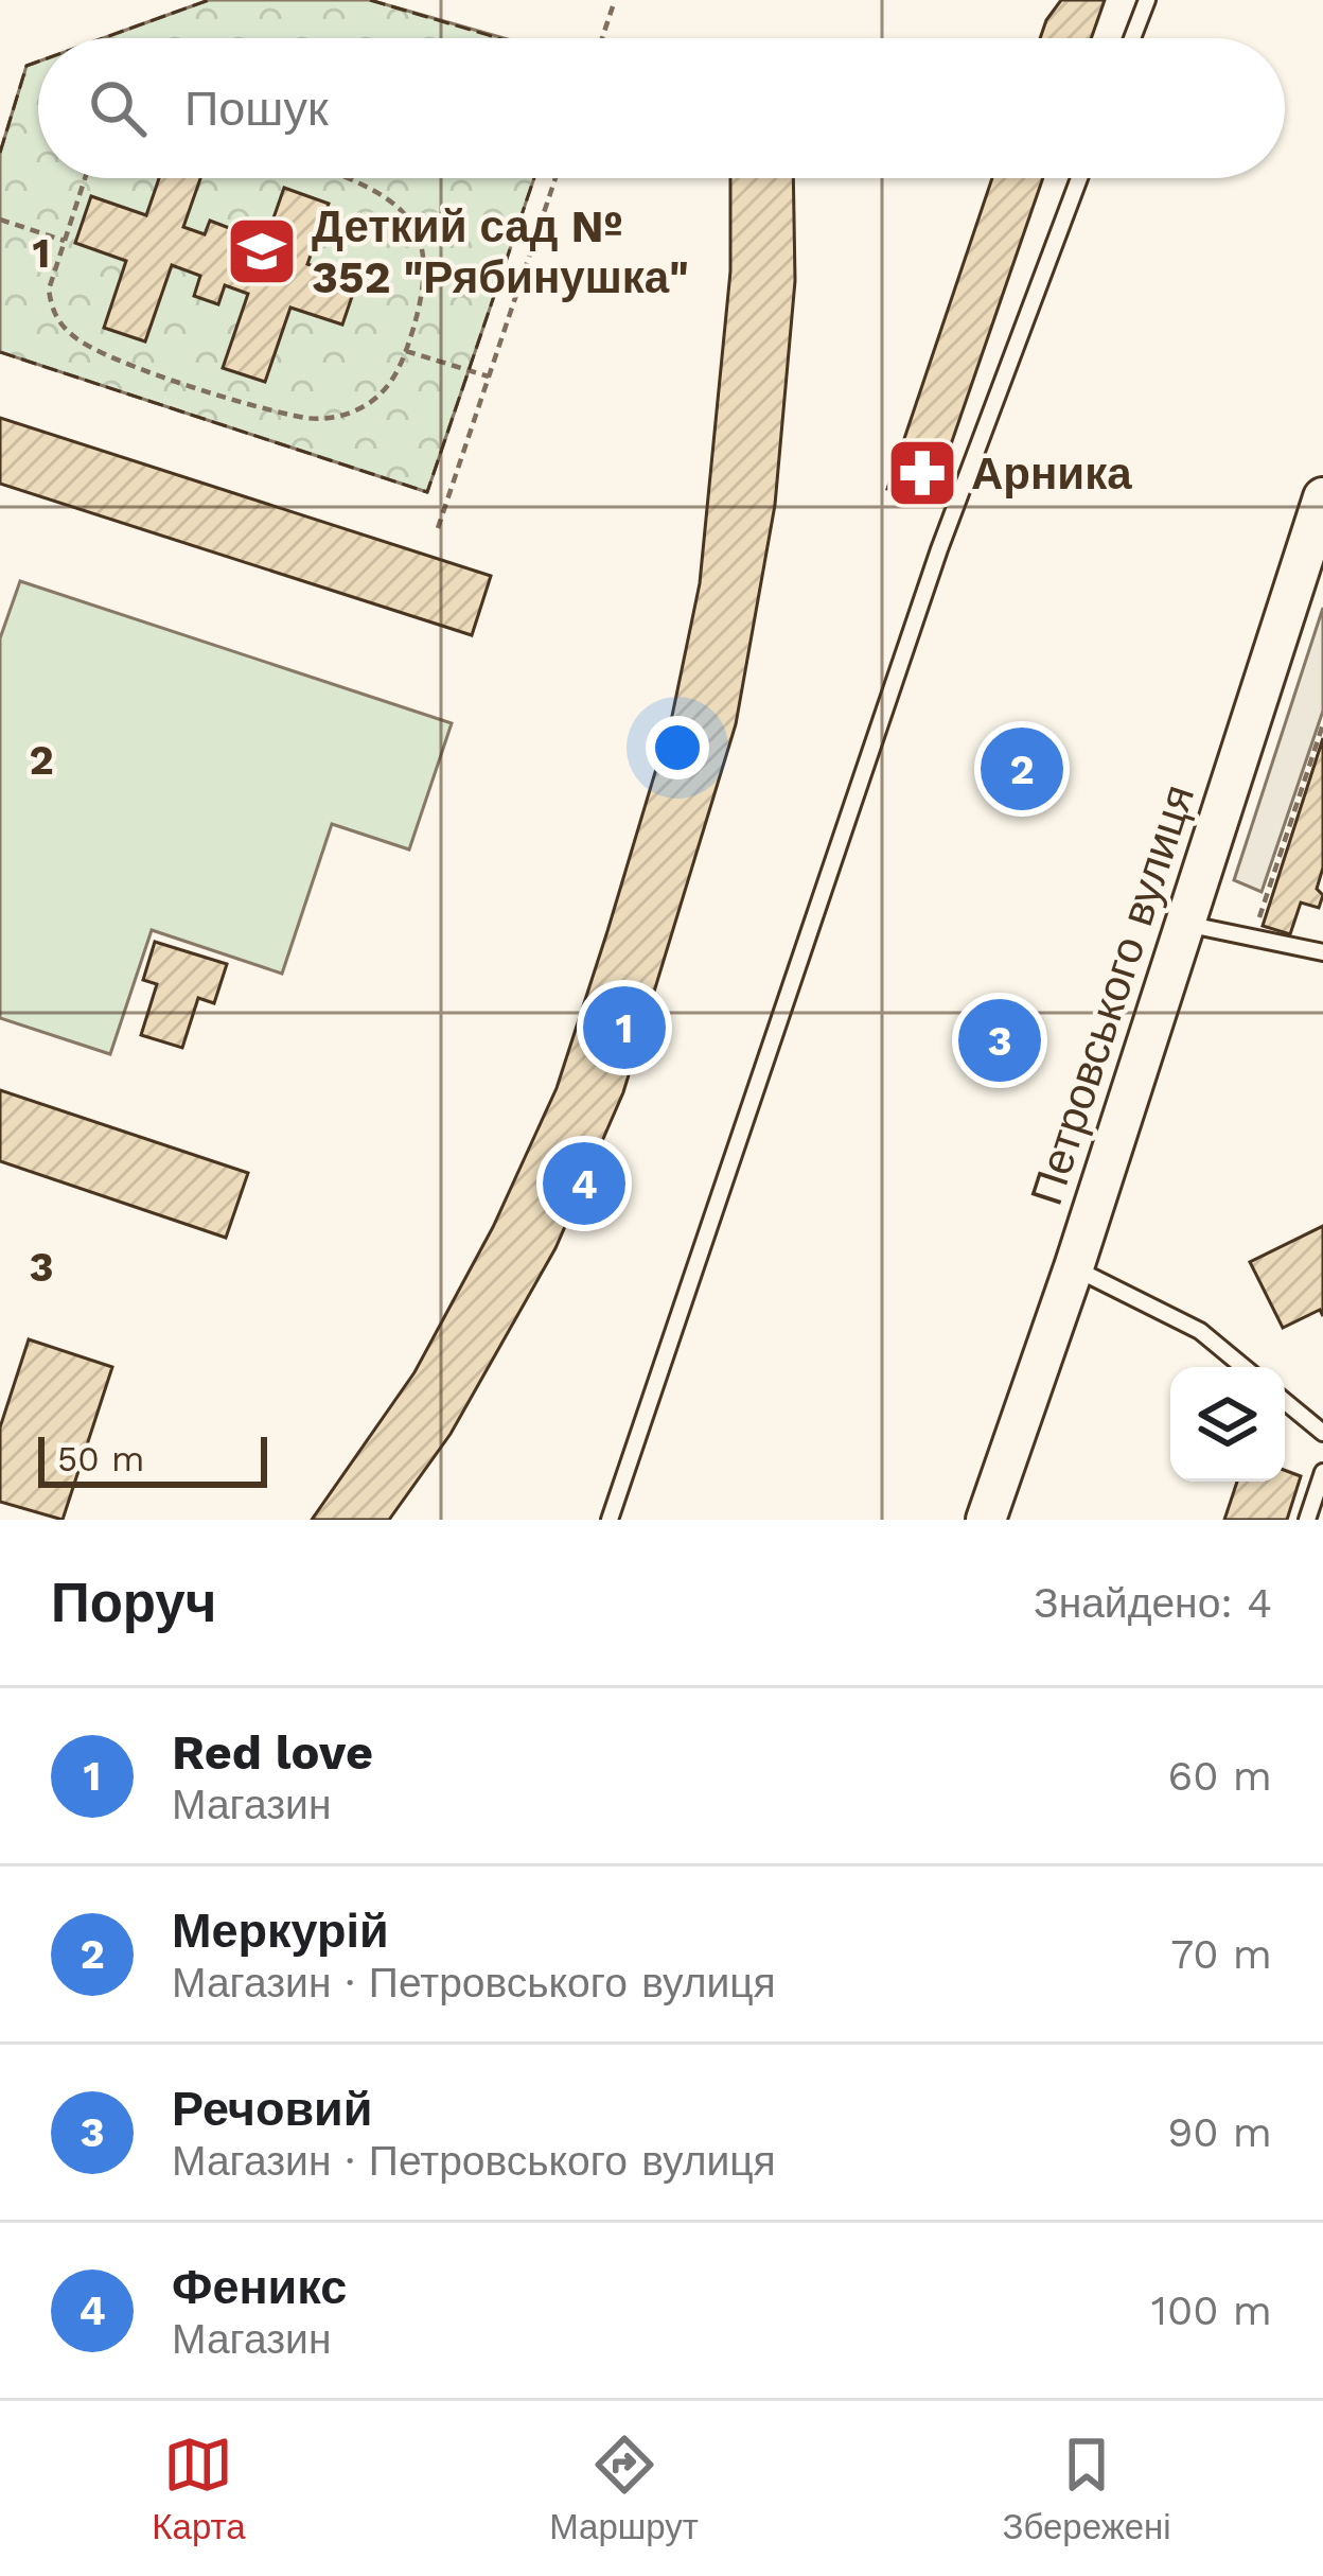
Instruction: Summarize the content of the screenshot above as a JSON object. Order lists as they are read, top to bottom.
{
  "streets": {
    "main road": ["Петровського вулиця"]
  },
  "places": {
    "school or university": ["Деткий сад № 352 \"Рябинушка\""],
    "pharmacy": ["Арника"]
  },
  "scale_bar": "50 m",
  "page": {
    "search": "Пошук",
    "pins": [
      "2",
      "1",
      "3",
      "4"
    ],
    "scale": "50 m",
    "heading": ["Поруч", "Знайдено: 4"],
    "list": [
      {
        "mark": "1",
        "name": "Red love",
        "note": "Магазин",
        "value": "60 m"
      },
      {
        "mark": "2",
        "name": "Меркурій",
        "note": "Магазин · Петровського вулиця",
        "value": "70 m"
      },
      {
        "mark": "3",
        "name": "Речовий",
        "note": "Магазин · Петровського вулиця",
        "value": "90 m"
      },
      {
        "mark": "4",
        "name": "Феникс",
        "note": "Магазин",
        "value": "100 m"
      }
    ],
    "nav": ["Карта", "Маршрут", "Збережені"]
  },
  "grid": {
    "rows": ["1", "2", "3"]
  }
}
